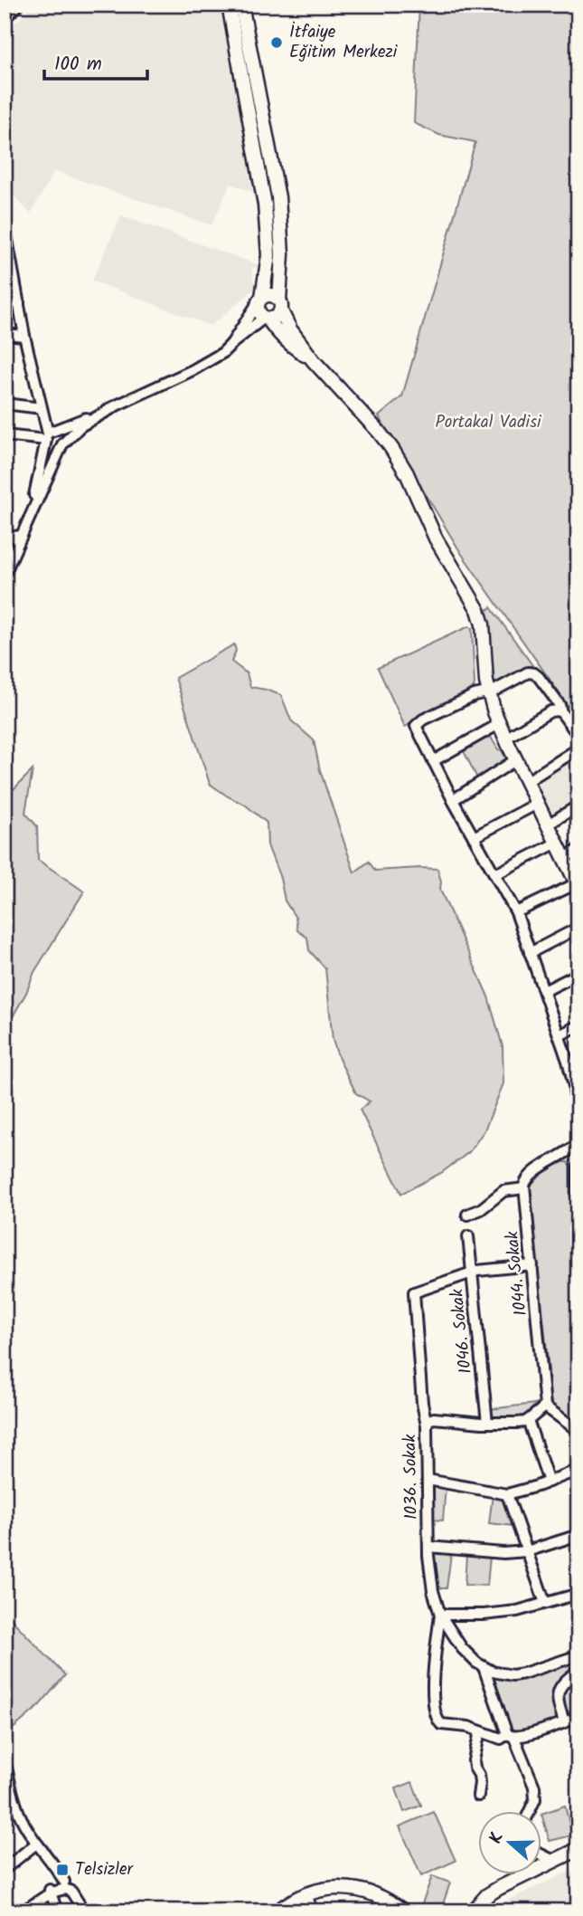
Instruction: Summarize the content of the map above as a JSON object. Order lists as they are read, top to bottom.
{
  "streets": {
    "street": ["1044. Sokak", "1046. Sokak", "1036. Sokak"]
  },
  "crossings": [
    ["1044. Sokak", "1036. Sokak"],
    ["1046. Sokak", "1036. Sokak"]
  ],
  "parks": ["Portakal Vadisi"],
  "places": {
    "other": ["İtfaiye Eğitim Merkezi"],
    "transit": ["Telsizler"]
  },
  "scale_bar": "100 m",
  "north": "left"
}
